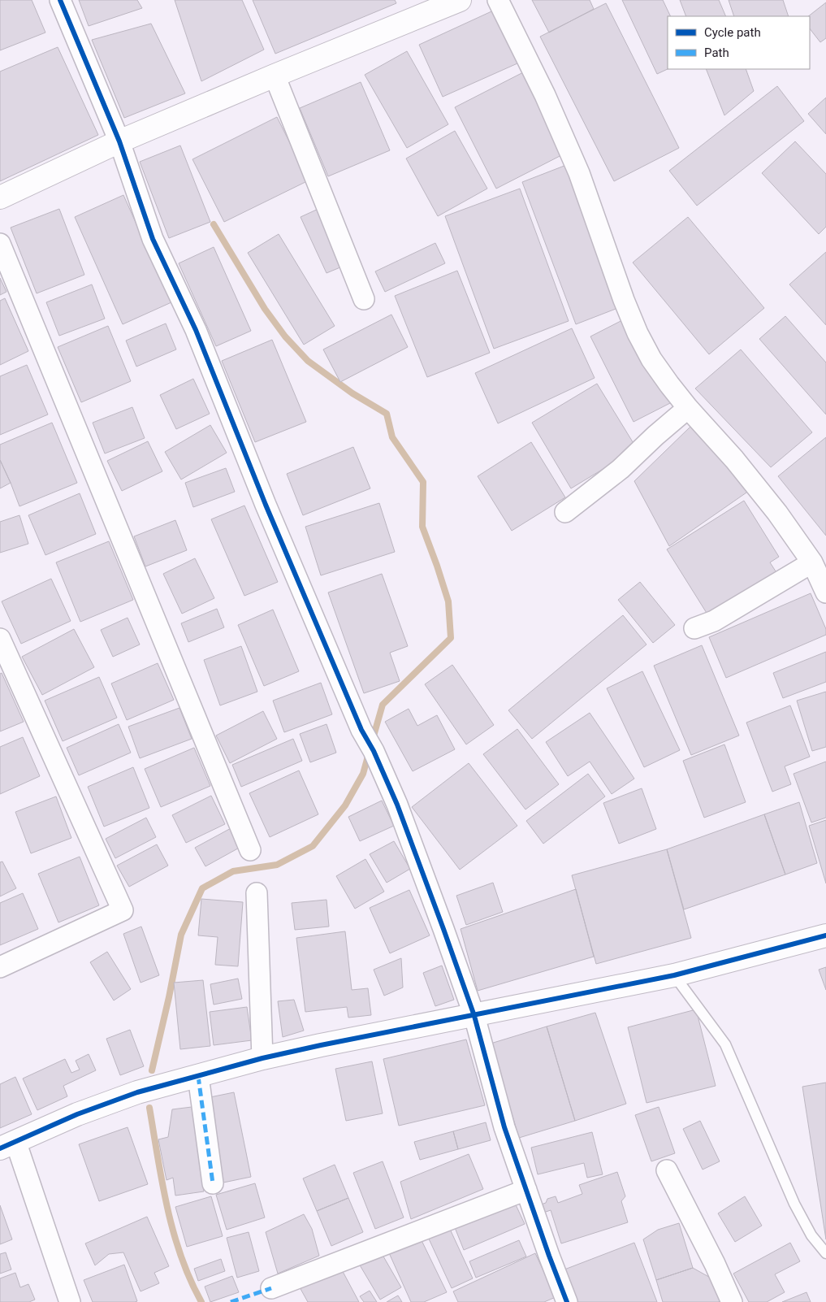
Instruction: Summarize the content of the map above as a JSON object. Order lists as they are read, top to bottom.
{
  "legend": ["Cycle path", "Path"]
}
